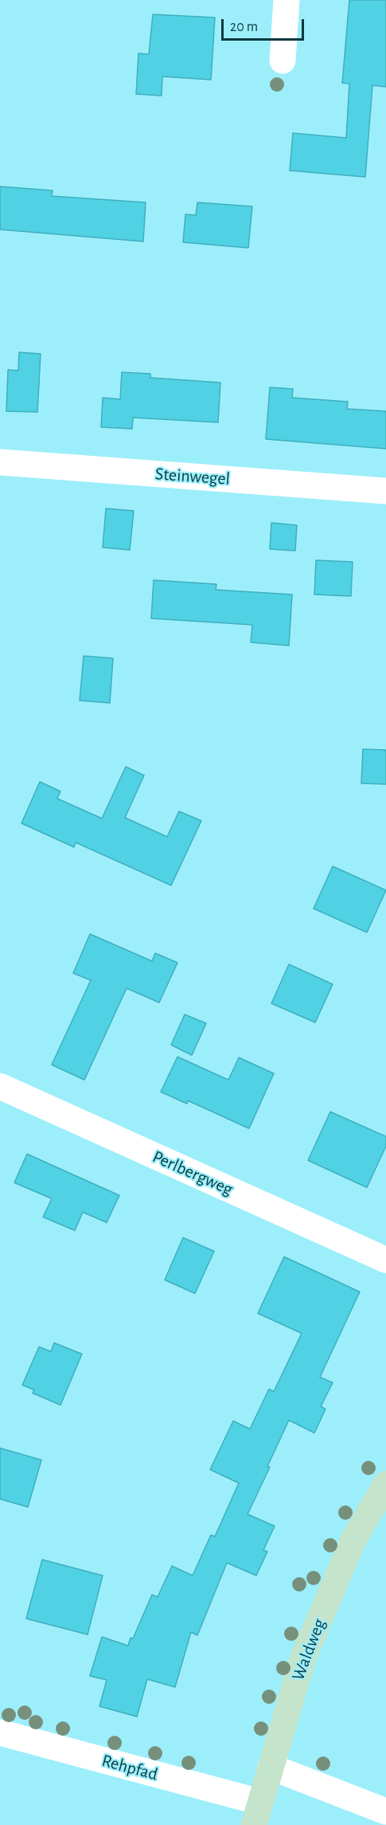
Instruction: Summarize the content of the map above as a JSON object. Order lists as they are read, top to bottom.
{
  "streets": {
    "main road": ["Waldweg"],
    "street": ["Steinwegel", "Perlbergweg", "Rehpfad"]
  },
  "crossings": [
    ["Waldweg", "Rehpfad"]
  ],
  "scale_bar": "20 m"
}
